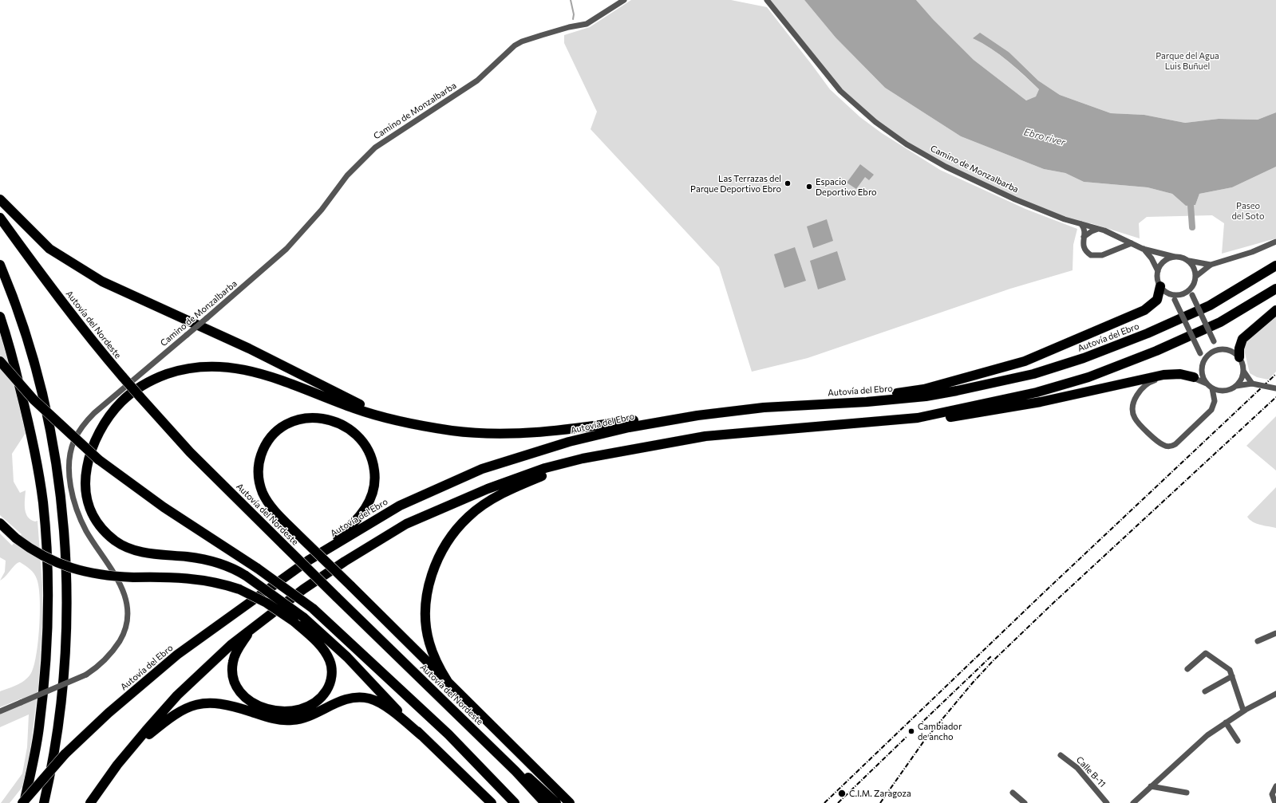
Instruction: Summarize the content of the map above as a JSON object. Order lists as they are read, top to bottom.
{
  "streets": {
    "highway": ["Autovía del Nordeste", "Autovía del Ebro"],
    "street": ["Camino de Monzalbarba", "Calle B-11"]
  },
  "water": ["Ebro river"],
  "parks": ["Parque del Agua Luis Buñuel", "Paseo del Soto"],
  "places": [
    "Las Terrazas del Parque Deportivo Ebro",
    "Espacio Deportivo Ebro",
    "Cambiador de ancho",
    "C.I.M. Zaragoza"
  ]
}
